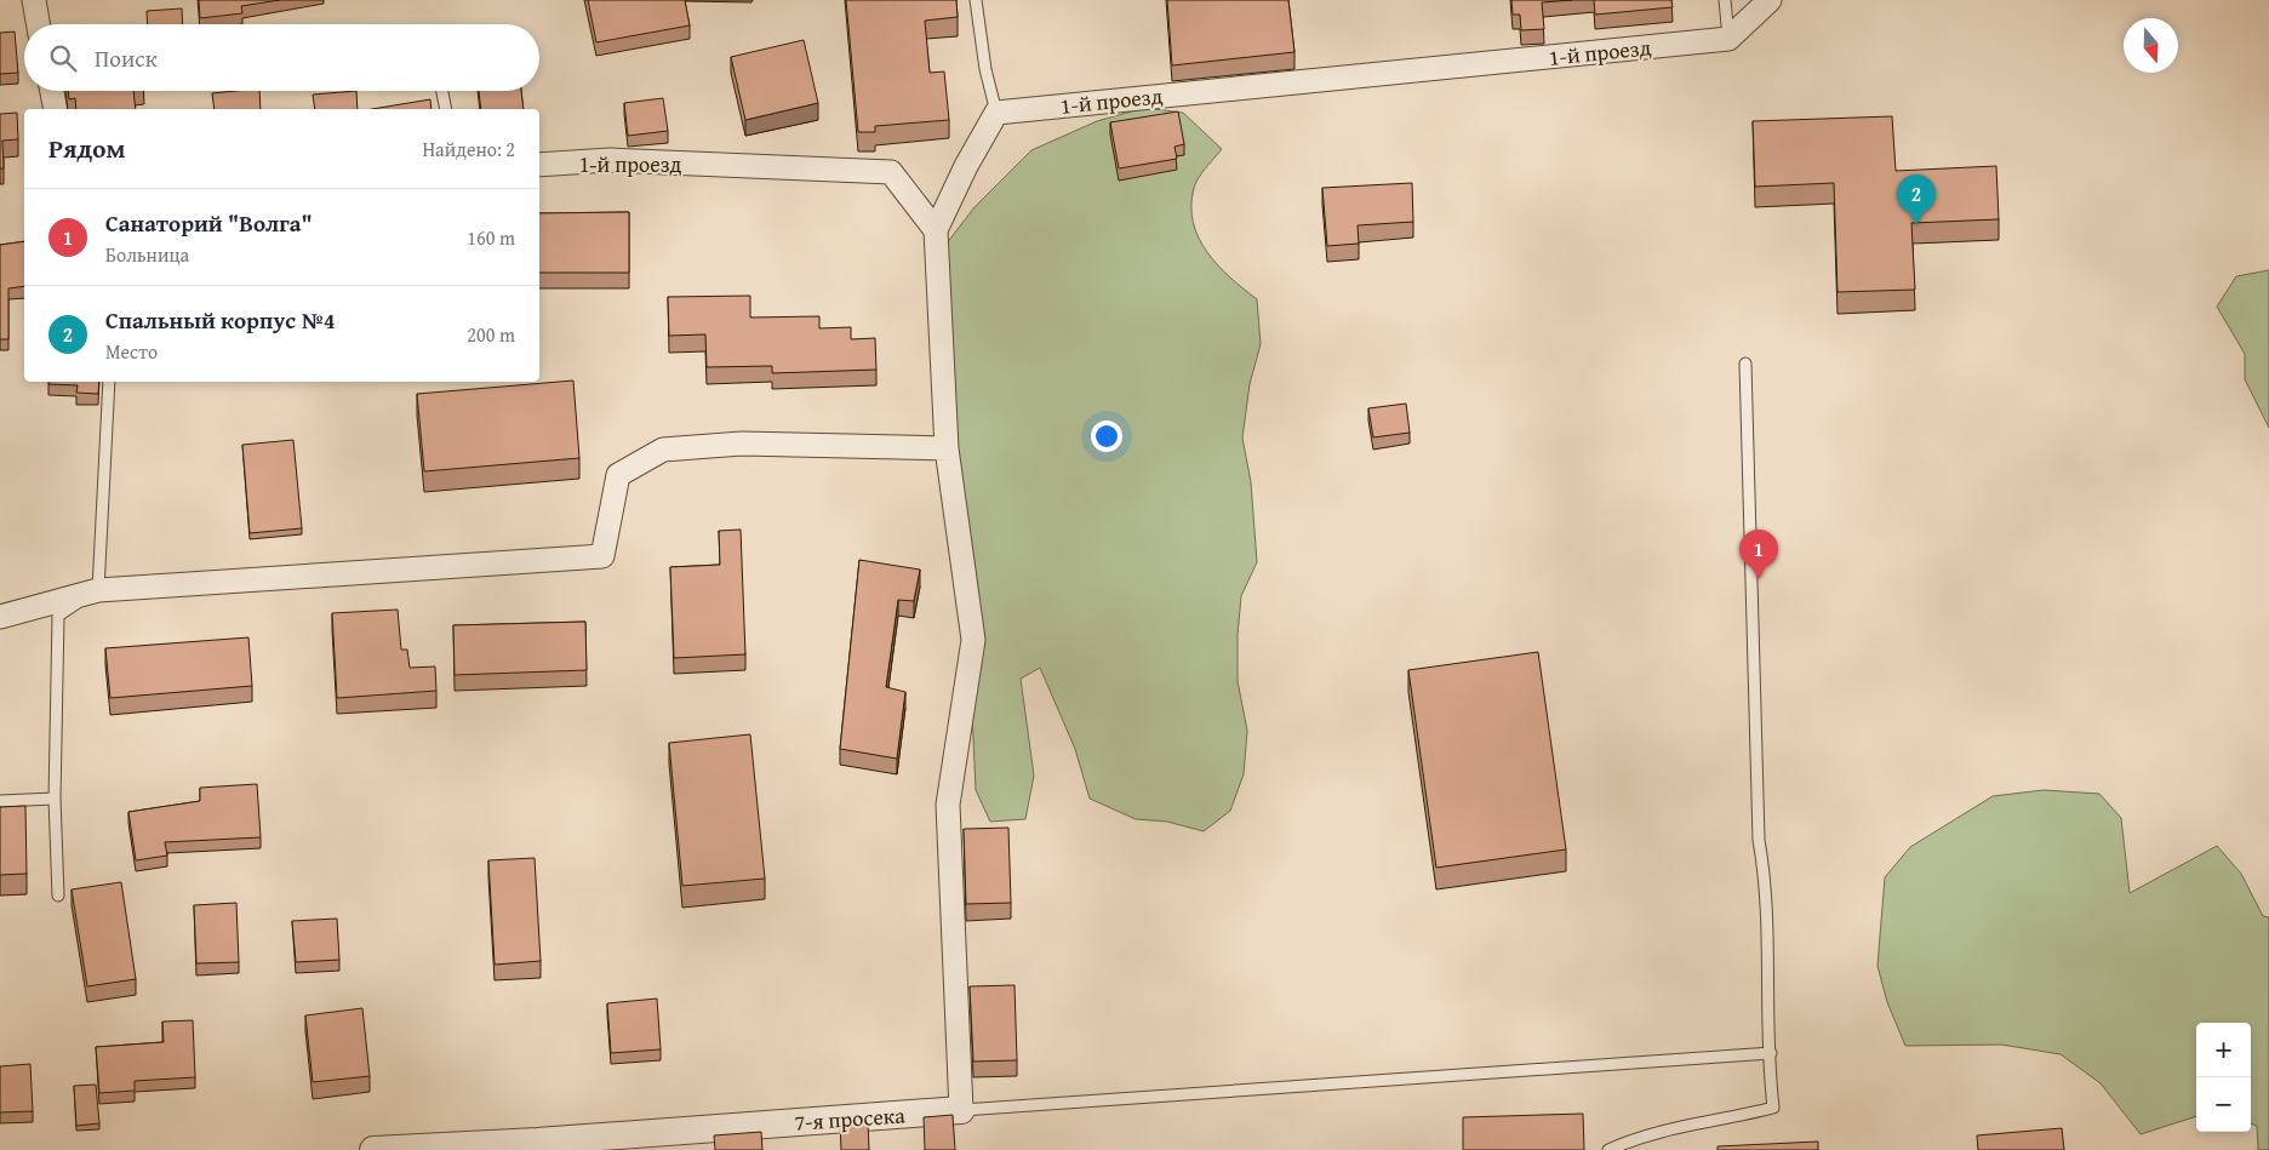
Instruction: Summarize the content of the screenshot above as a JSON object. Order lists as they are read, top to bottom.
{
  "streets": {
    "street": ["1-й проезд", "7-я просека"]
  },
  "north": "bottom",
  "page": {
    "search": "Поиск",
    "heading": ["Рядом", "Найдено: 2"],
    "pins": ["2", "1"],
    "list": [
      {
        "mark": "1",
        "name": "Санаторий \"Волга\"",
        "note": "Больница",
        "value": "160 m"
      },
      {
        "mark": "2",
        "name": "Спальный корпус №4",
        "note": "Место",
        "value": "200 m"
      }
    ],
    "map_buttons": ["+", "−"]
  }
}
